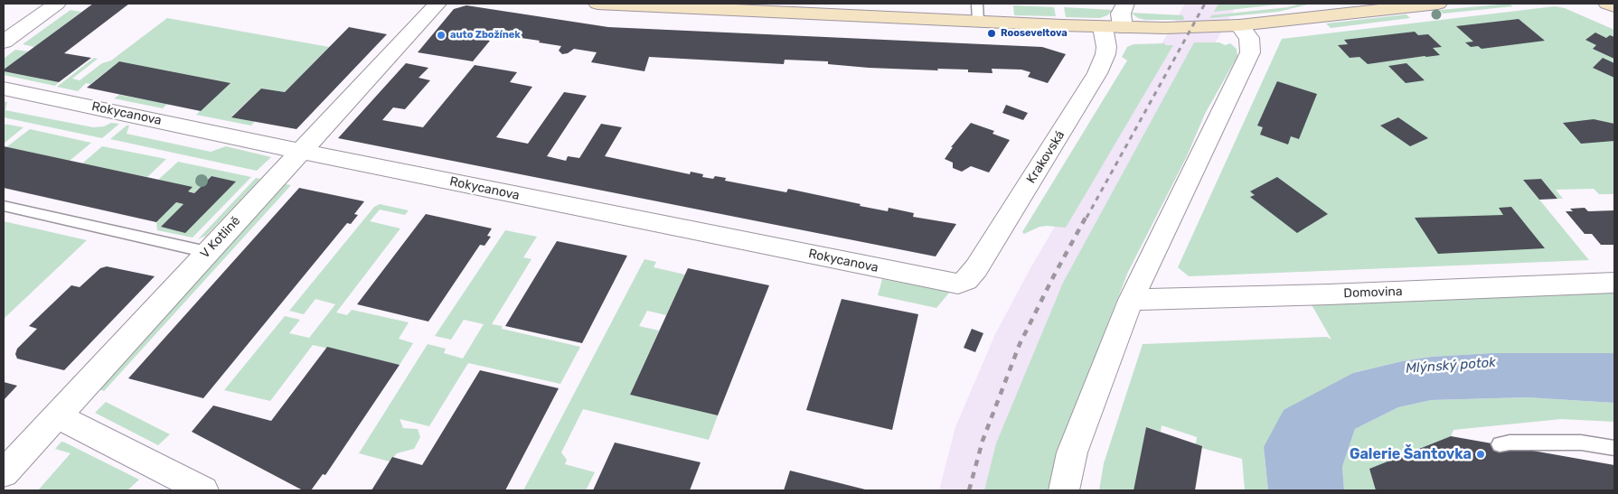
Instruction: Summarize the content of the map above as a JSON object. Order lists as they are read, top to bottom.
{
  "streets": {
    "street": [
      "Rokycanova",
      "Krakovská",
      "V Kotlině",
      "Domovina"
    ]
  },
  "crossings": [
    ["Rokycanova", "Krakovská"],
    ["Rokycanova", "V Kotlině"]
  ],
  "water": ["Mlýnský potok"],
  "places": ["Rooseveltova", "auto Zbožínek", "Galerie Šantovka"]
}
